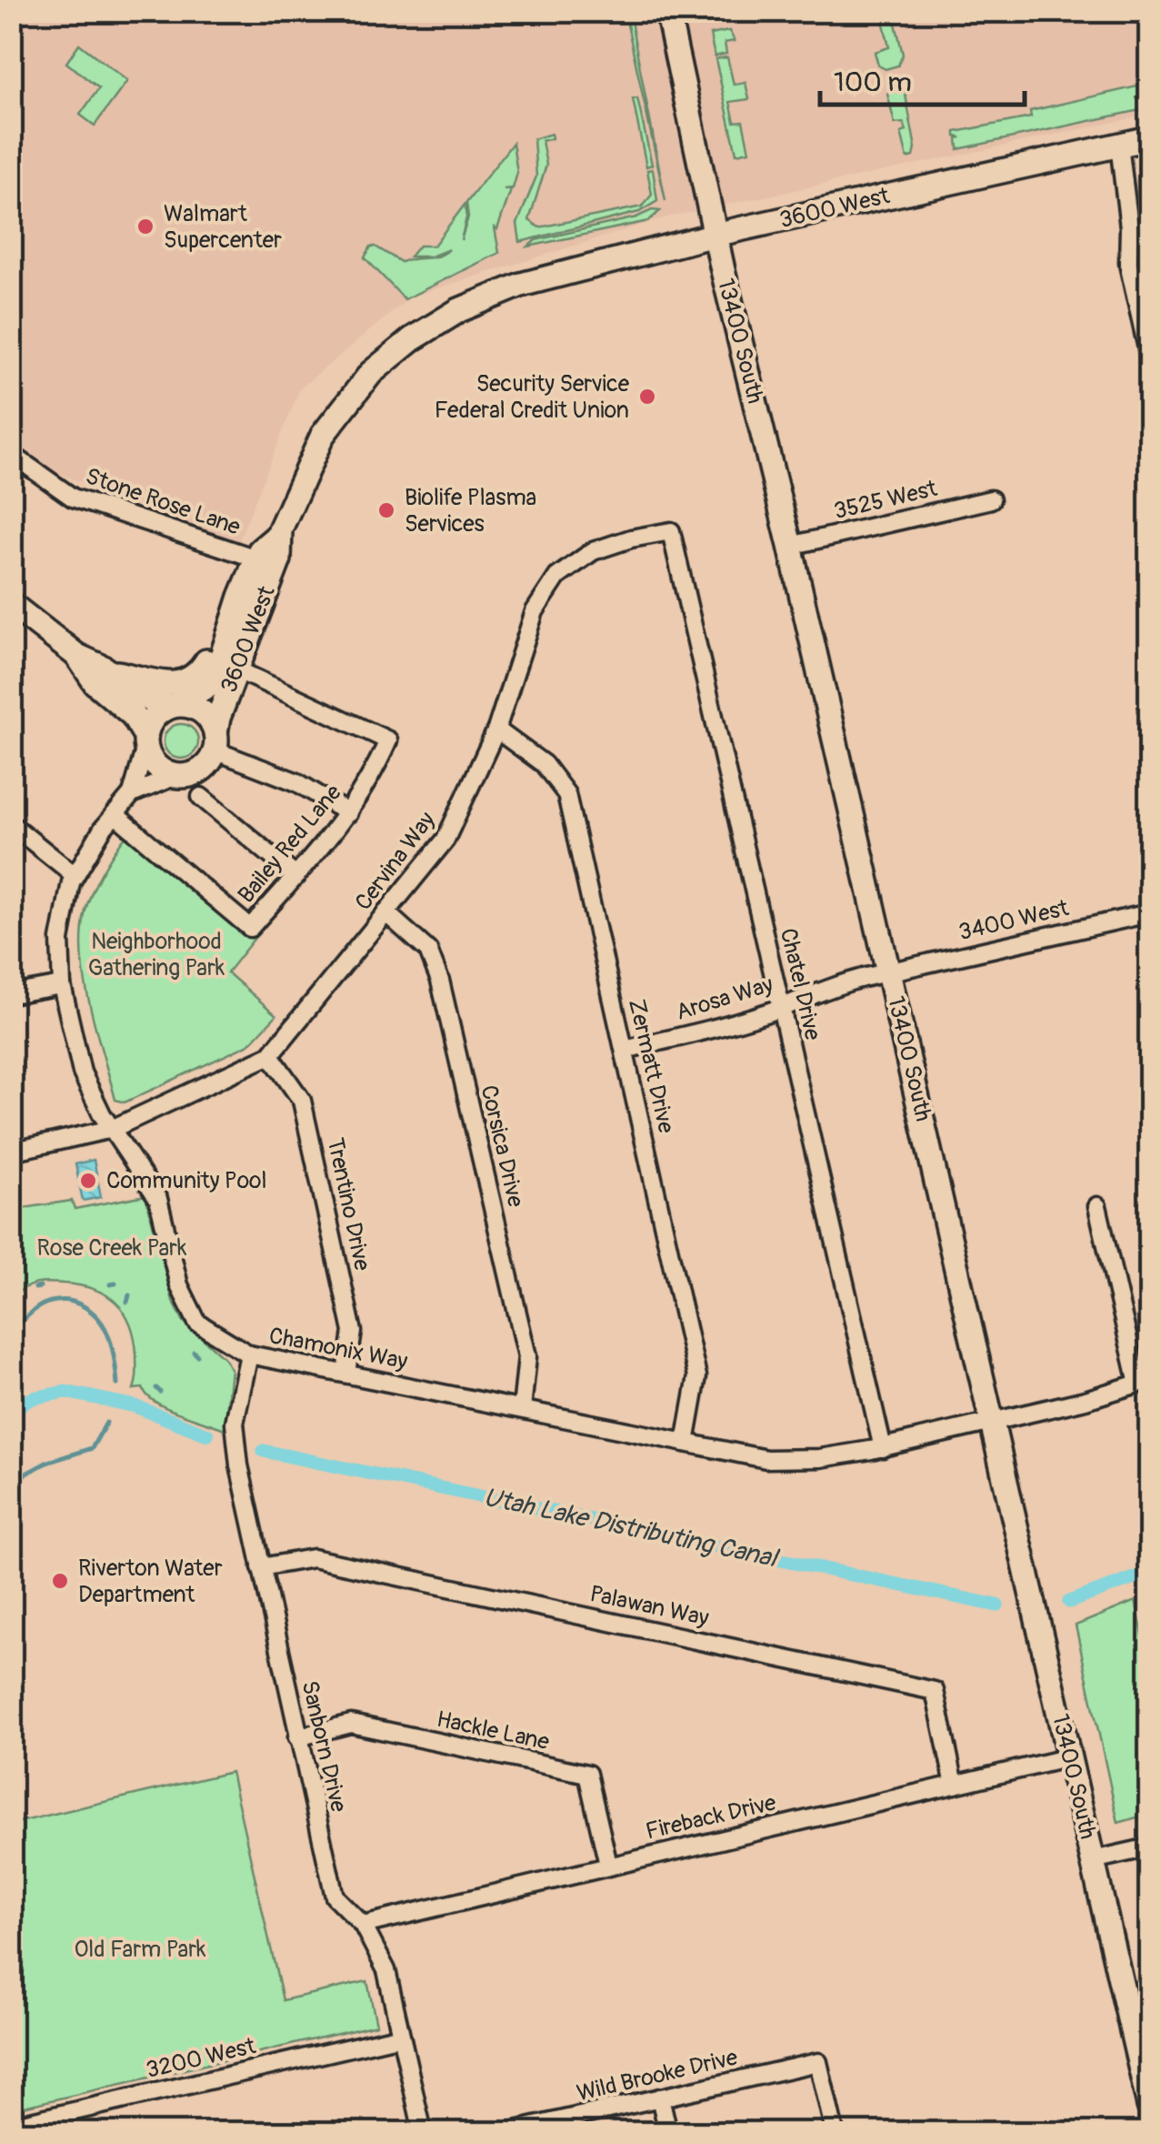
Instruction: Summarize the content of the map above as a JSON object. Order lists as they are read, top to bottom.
{
  "streets": {
    "main road": ["3600 West", "13400 South"],
    "street": [
      "3525 West",
      "Stone Rose Lane",
      "Bailey Red Lane",
      "Cervina Way",
      "3400 West",
      "Chatel Drive",
      "Arosa Way",
      "Zermatt Drive",
      "Corsica Drive",
      "Trentino Drive",
      "Chamonix Way",
      "Palawan Way",
      "Hackle Lane",
      "Sanborn Drive",
      "Fireback Drive",
      "3200 West",
      "Wild Brooke Drive"
    ]
  },
  "crossings": [
    ["3600 West", "13400 South"],
    ["3600 West", "Stone Rose Lane"],
    ["3600 West", "Bailey Red Lane"],
    ["3600 West", "Chamonix Way"],
    ["13400 South", "3525 West"],
    ["13400 South", "3400 West"],
    ["13400 South", "Arosa Way"],
    ["13400 South", "Chamonix Way"],
    ["13400 South", "Fireback Drive"],
    ["Bailey Red Lane", "Chamonix Way"],
    ["Cervina Way", "Chatel Drive"],
    ["Cervina Way", "Zermatt Drive"],
    ["Cervina Way", "Corsica Drive"],
    ["Cervina Way", "Trentino Drive"],
    ["Cervina Way", "Chamonix Way"],
    ["3400 West", "Arosa Way"],
    ["Chatel Drive", "Arosa Way"],
    ["Chatel Drive", "Chamonix Way"],
    ["Arosa Way", "Zermatt Drive"],
    ["Zermatt Drive", "Chamonix Way"],
    ["Corsica Drive", "Chamonix Way"],
    ["Trentino Drive", "Chamonix Way"],
    ["Chamonix Way", "Sanborn Drive"],
    ["Palawan Way", "Sanborn Drive"],
    ["Palawan Way", "Fireback Drive"],
    ["Hackle Lane", "Sanborn Drive"],
    ["Hackle Lane", "Fireback Drive"],
    ["Sanborn Drive", "Fireback Drive"],
    ["Sanborn Drive", "3200 West"]
  ],
  "water": ["Utah Lake Distributing Canal"],
  "parks": ["Neighborhood Gathering Park", "Rose Creek Park", "Old Farm Park"],
  "places": [
    "Walmart Supercenter",
    "Security Service Federal Credit Union",
    "Biolife Plasma Services",
    "Community Pool",
    "Riverton Water Department"
  ],
  "scale_bar": "100 m"
}
